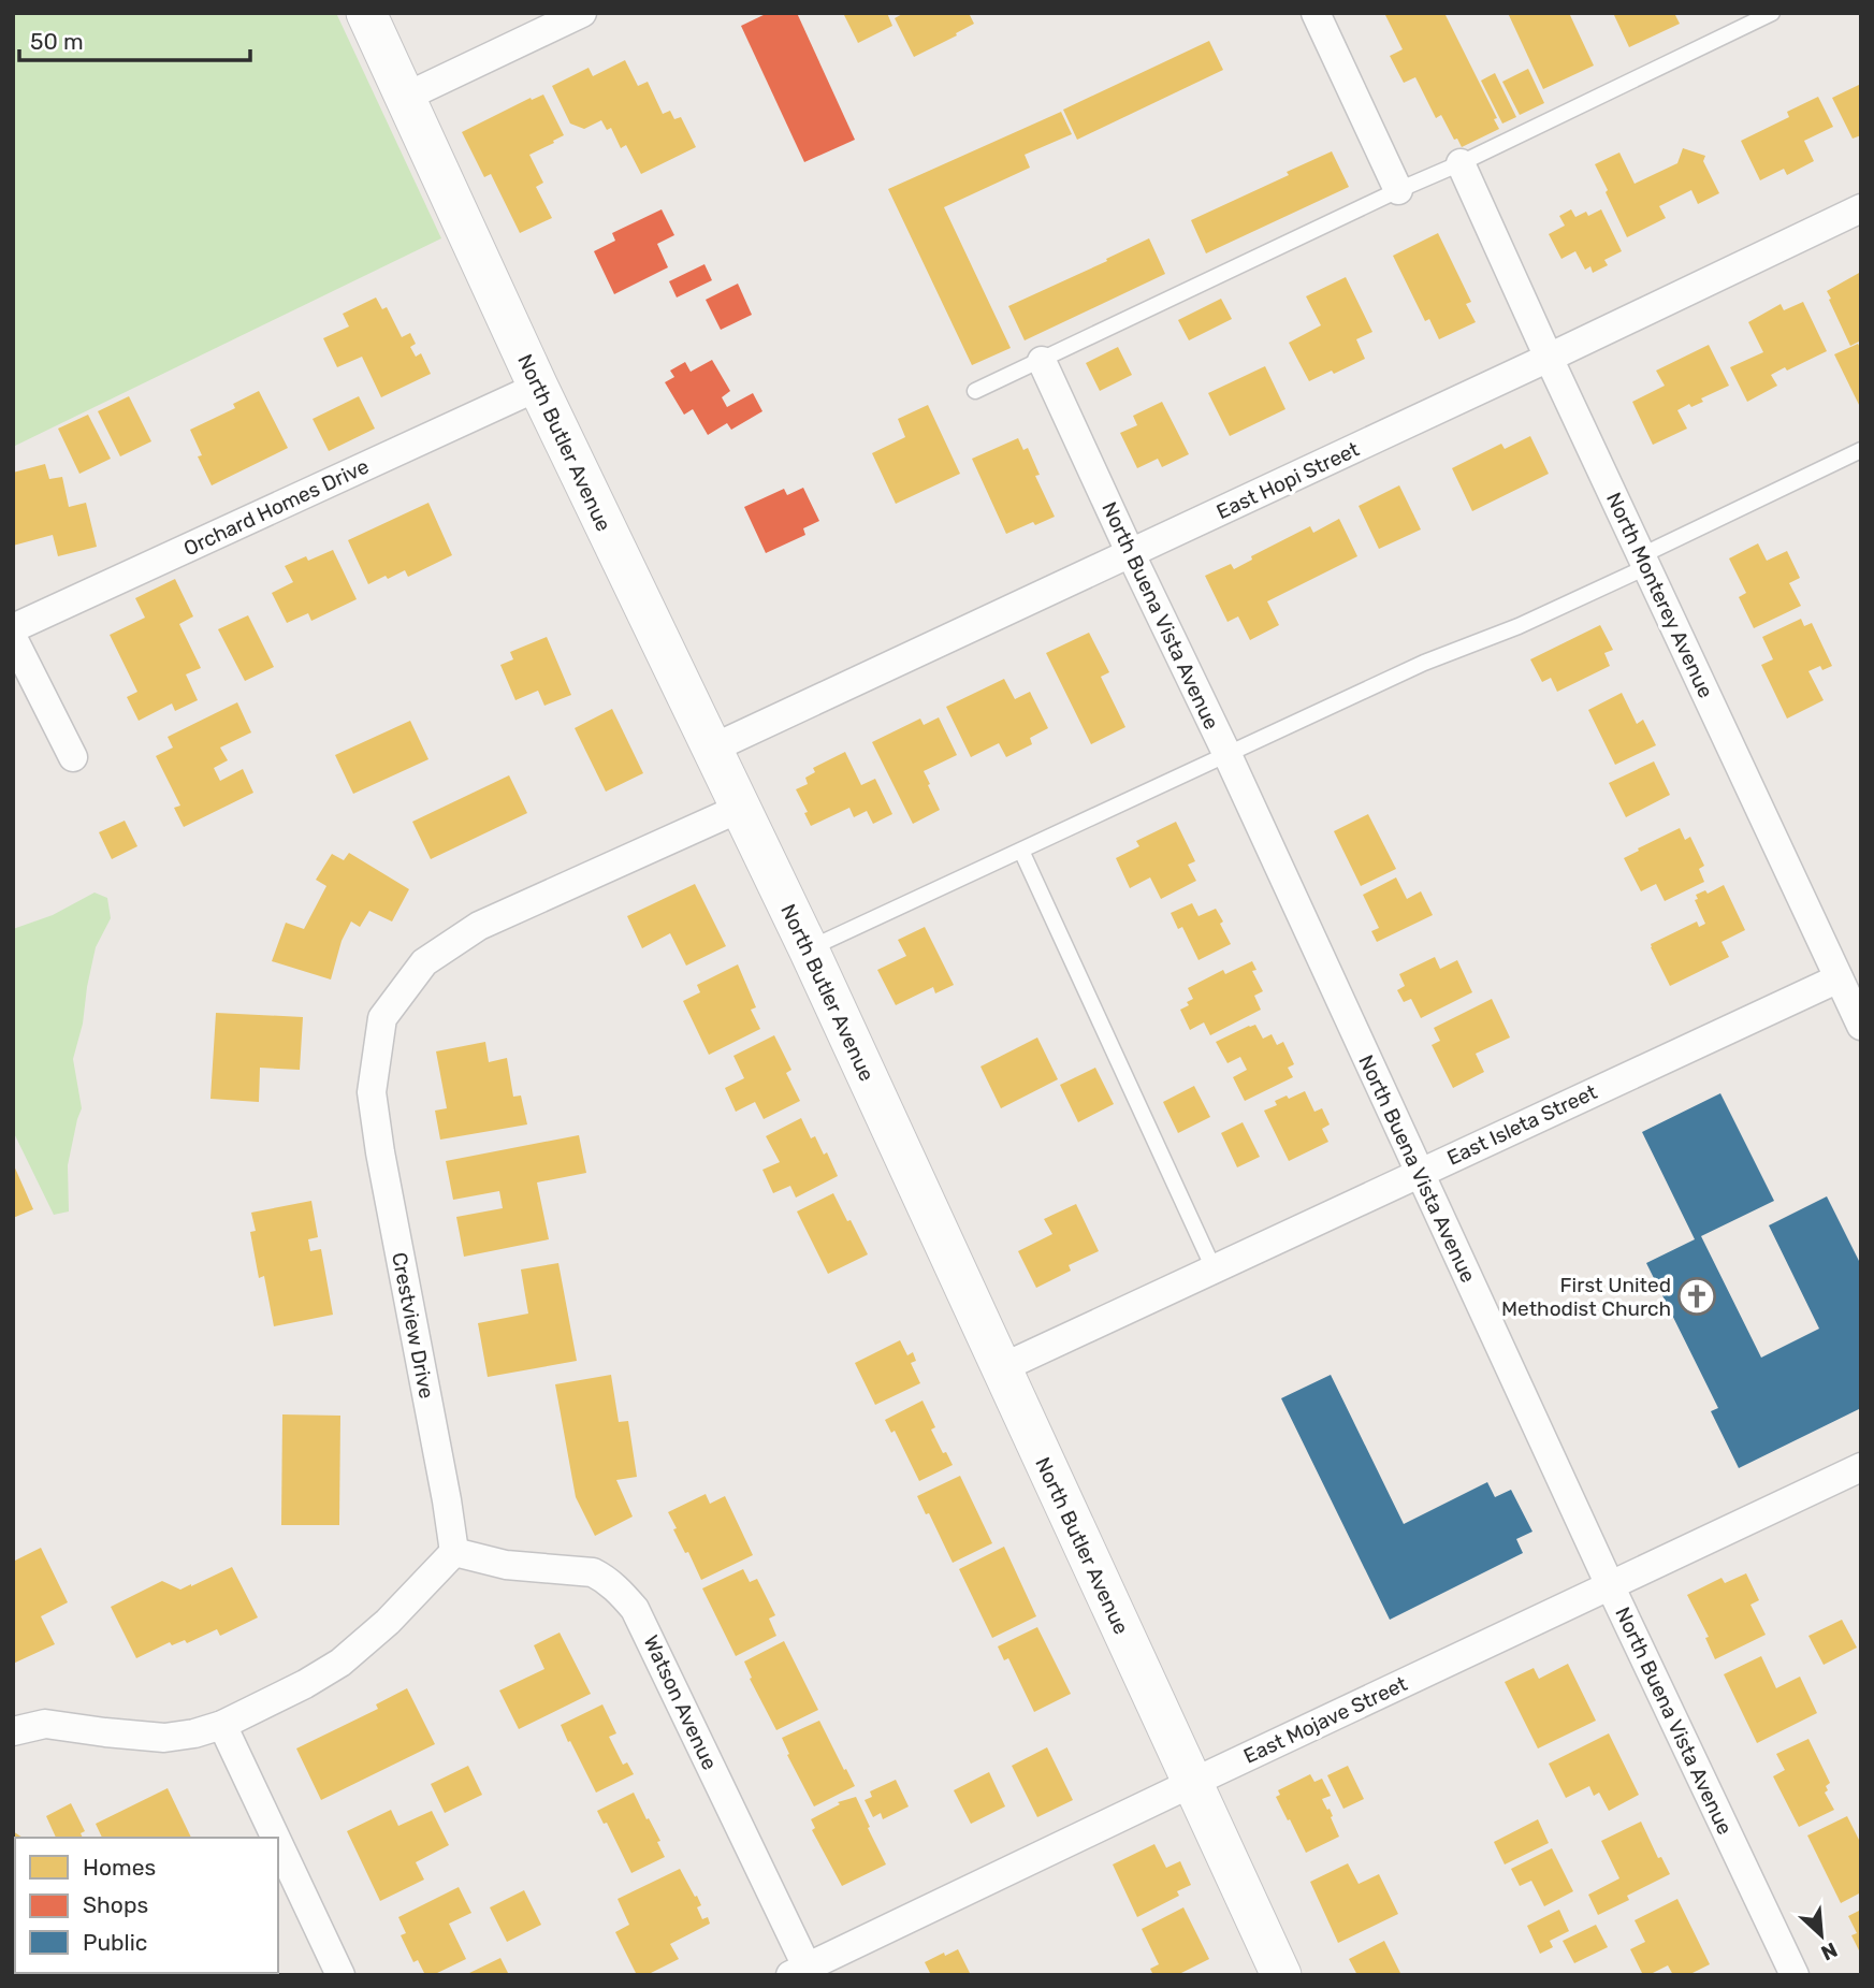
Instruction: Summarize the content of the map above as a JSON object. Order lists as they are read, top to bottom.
{
  "streets": {
    "main road": ["North Butler Avenue"],
    "street": [
      "East Hopi Street",
      "Orchard Homes Drive",
      "North Monterey Avenue",
      "North Buena Vista Avenue",
      "East Isleta Street",
      "Crestview Drive",
      "Watson Avenue",
      "East Mojave Street"
    ]
  },
  "crossings": [
    ["North Butler Avenue", "East Hopi Street"],
    ["North Butler Avenue", "Orchard Homes Drive"],
    ["North Butler Avenue", "East Isleta Street"],
    ["North Butler Avenue", "Crestview Drive"],
    ["North Butler Avenue", "East Mojave Street"],
    ["East Hopi Street", "North Monterey Avenue"],
    ["East Hopi Street", "North Buena Vista Avenue"],
    ["North Monterey Avenue", "East Isleta Street"],
    ["North Buena Vista Avenue", "East Isleta Street"],
    ["North Buena Vista Avenue", "East Mojave Street"],
    ["Crestview Drive", "Watson Avenue"],
    ["Watson Avenue", "East Mojave Street"]
  ],
  "places": {
    "church": ["First United Methodist Church"]
  },
  "legend": ["Homes", "Shops", "Public"],
  "scale_bar": "50 m",
  "north": "bottom right"
}
